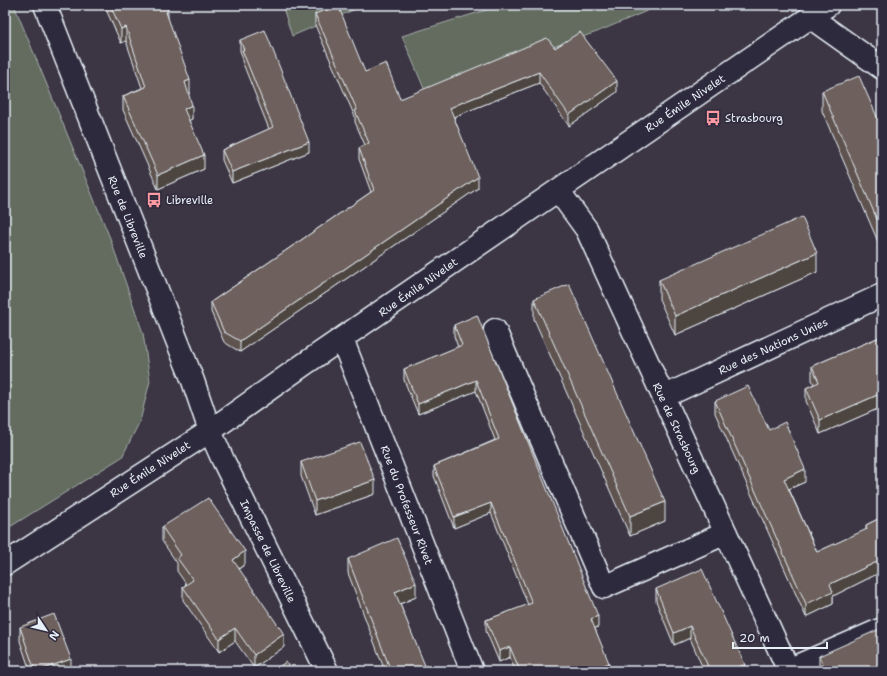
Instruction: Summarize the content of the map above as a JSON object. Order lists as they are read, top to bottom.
{
  "streets": {
    "street": [
      "Rue Émile Nivelet",
      "Rue de Libreville",
      "Rue des Nations Unies",
      "Rue de Strasbourg",
      "Rue du Professeur Rivet",
      "Impasse de Libreville"
    ]
  },
  "crossings": [
    ["Rue Émile Nivelet", "Rue de Libreville"],
    ["Rue Émile Nivelet", "Rue de Strasbourg"],
    ["Rue Émile Nivelet", "Rue du Professeur Rivet"],
    ["Rue Émile Nivelet", "Impasse de Libreville"],
    ["Rue de Libreville", "Impasse de Libreville"],
    ["Rue des Nations Unies", "Rue de Strasbourg"]
  ],
  "places": {
    "bus stop": ["Strasbourg", "Libreville"]
  },
  "scale_bar": "20 m",
  "north": "bottom right"
}
